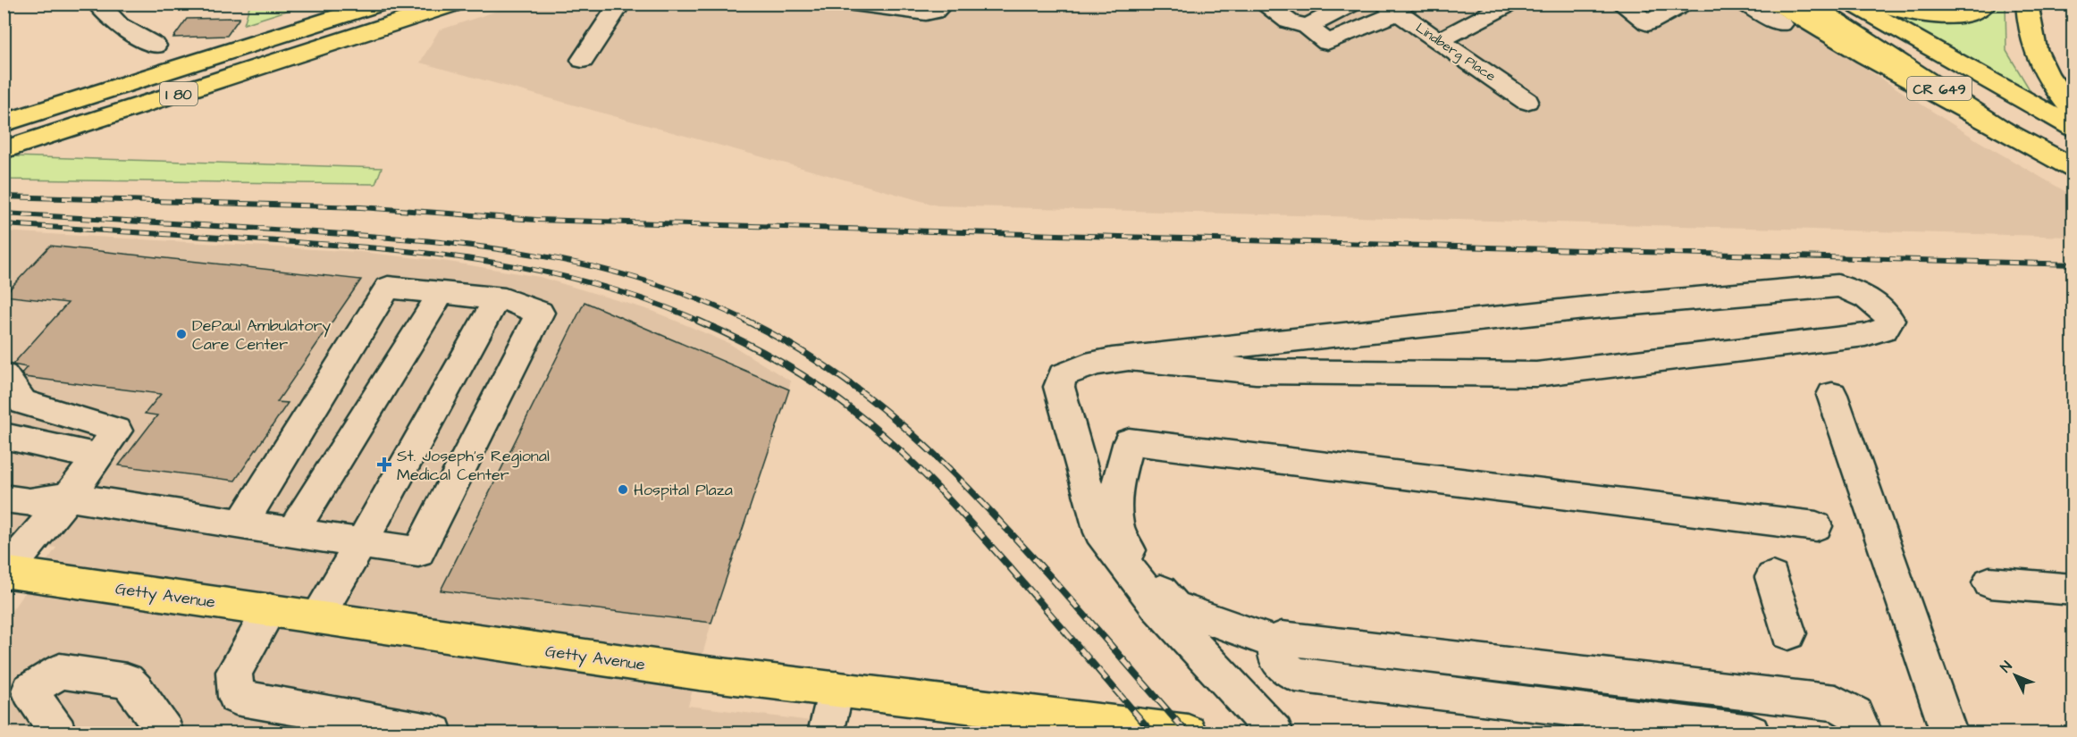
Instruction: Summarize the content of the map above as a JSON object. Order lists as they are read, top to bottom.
{
  "streets": {
    "main road": ["CR 649", "I 80", "Getty Avenue"],
    "street": ["Lindberg Place"]
  },
  "places": {
    "other": ["DePaul Ambulatory Care Center", "Hospital Plaza"],
    "health": ["St. Joseph’s Regional Medical Center"]
  },
  "north": "top left"
}
